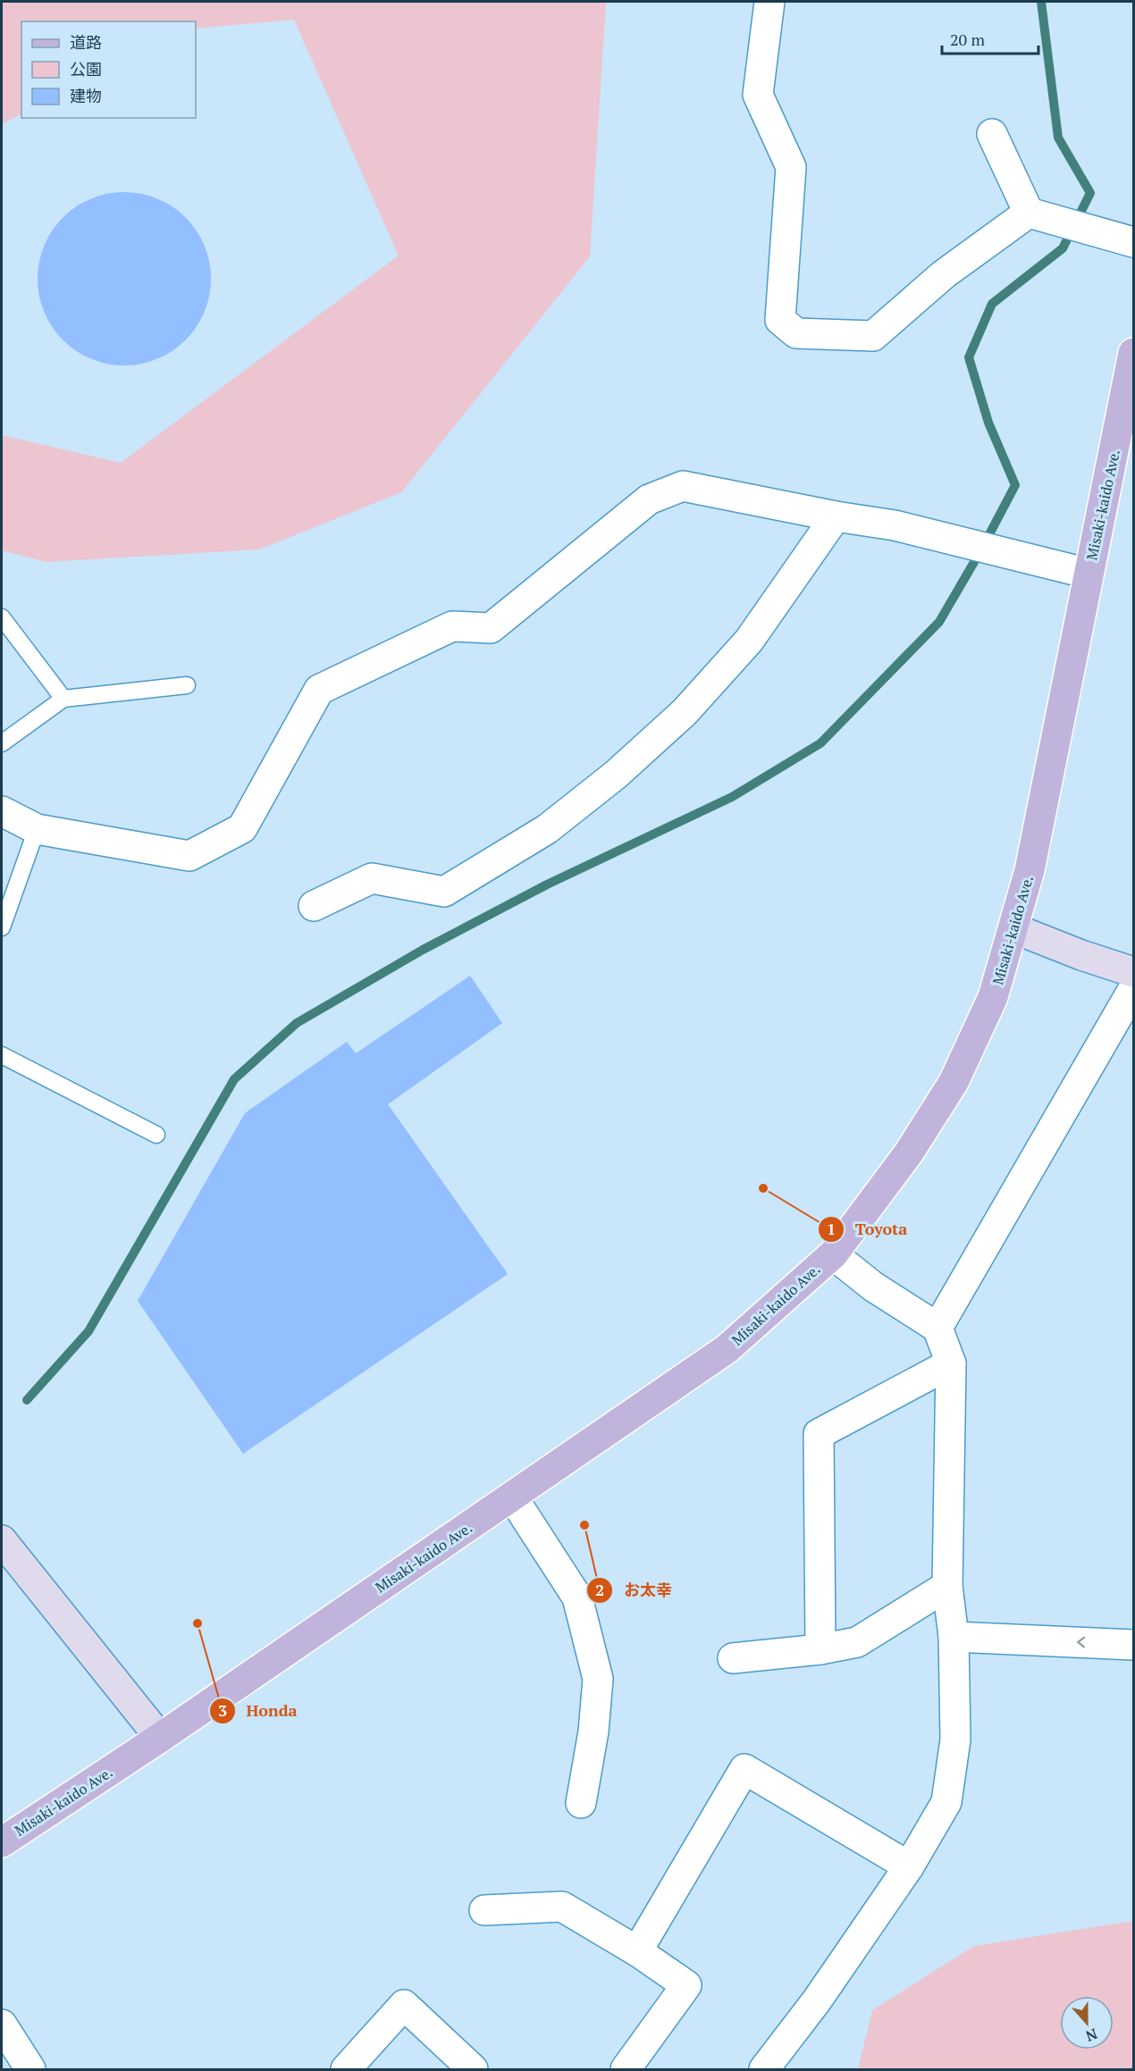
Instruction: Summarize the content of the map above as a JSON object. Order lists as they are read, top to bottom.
{
  "streets": {
    "main road": ["Misaki-kaido Ave."]
  },
  "places": ["Toyota", "お太幸", "Honda"],
  "legend": ["道路", "公園", "建物"],
  "scale_bar": "20 m",
  "north": "bottom"
}
